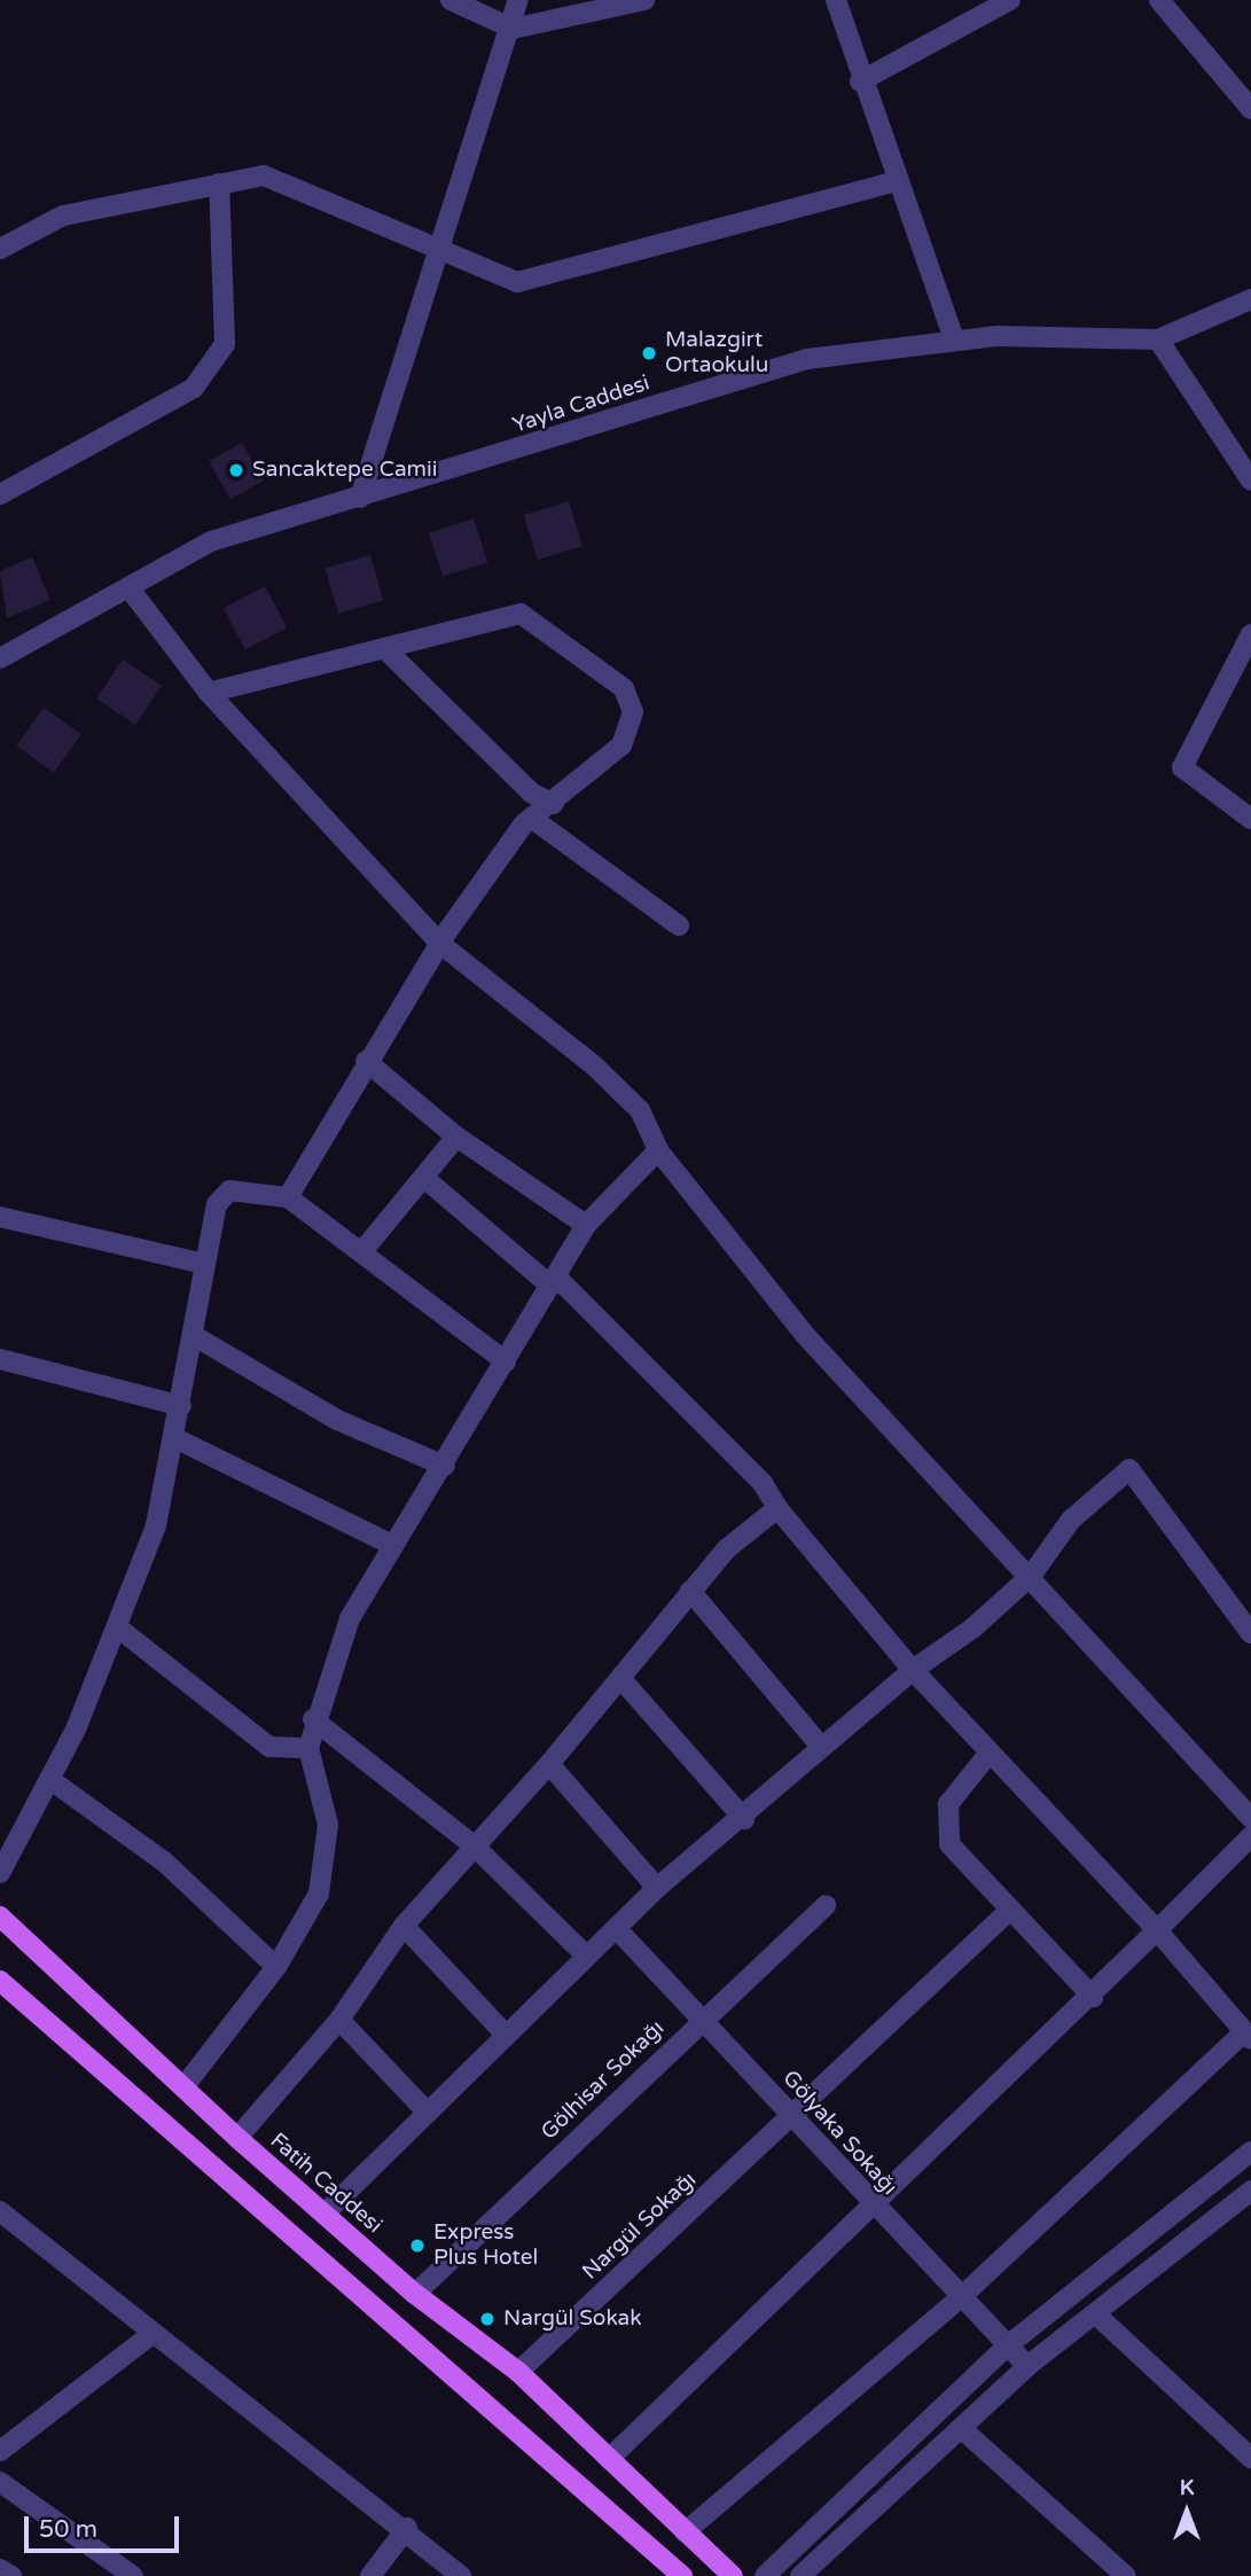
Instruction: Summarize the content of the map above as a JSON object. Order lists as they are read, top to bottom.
{
  "streets": {
    "main road": ["Fatih Caddesi"],
    "street": [
      "Yayla Caddesi",
      "Gölhisar Sokağı",
      "Gölyaka Sokağı",
      "Nargül Sokağı"
    ]
  },
  "crossings": [
    ["Gölhisar Sokağı", "Gölyaka Sokağı"],
    ["Gölhisar Sokağı", "Fatih Caddesi"],
    ["Gölyaka Sokağı", "Nargül Sokağı"],
    ["Fatih Caddesi", "Nargül Sokağı"]
  ],
  "places": [
    "Malazgirt Ortaokulu",
    "Sancaktepe Camii",
    "Express Plus Hotel",
    "Nargül Sokak"
  ],
  "scale_bar": "50 m",
  "north": "top"
}
